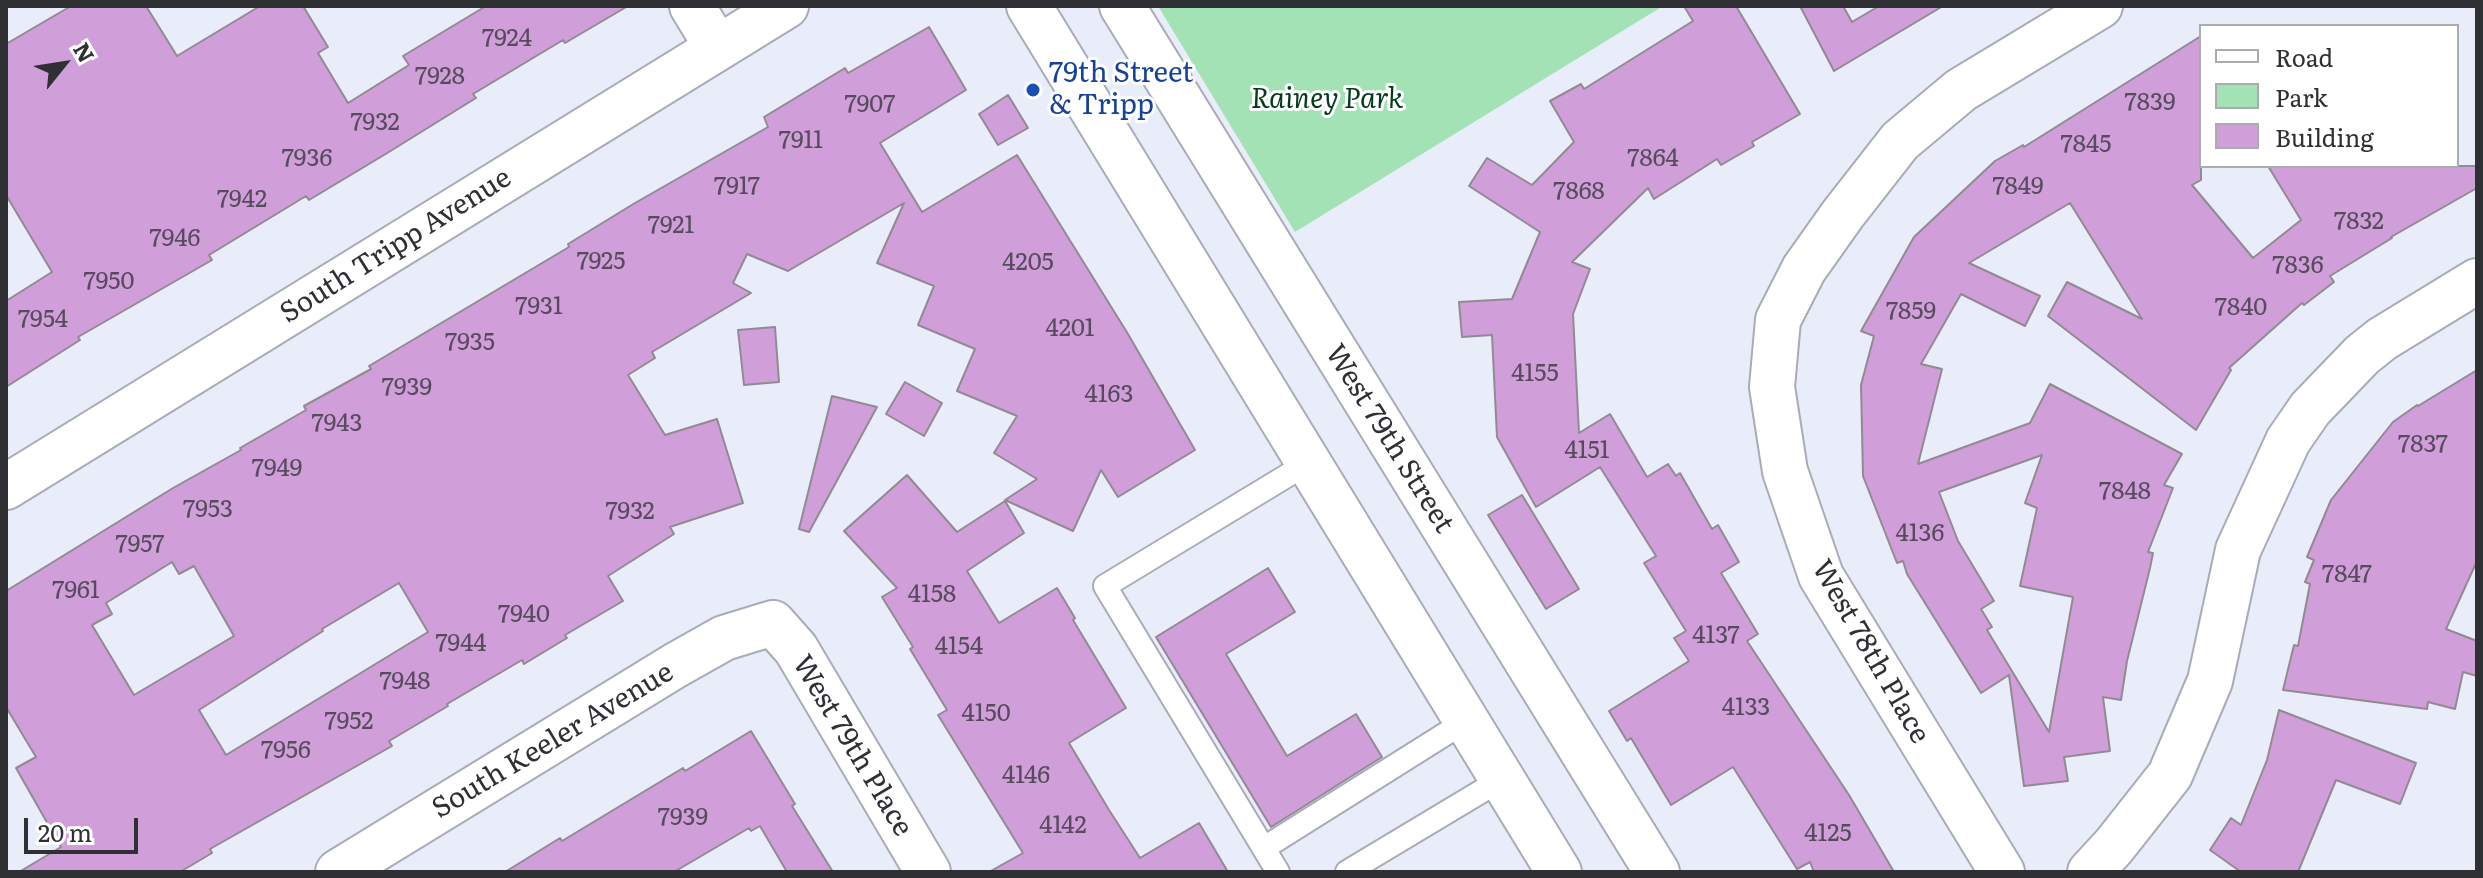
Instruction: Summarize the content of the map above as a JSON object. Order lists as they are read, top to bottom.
{
  "streets": {
    "street": [
      "South Tripp Avenue",
      "West 79th Street",
      "West 78th Place",
      "South Keeler Avenue",
      "West 79th Place"
    ]
  },
  "crossings": [
    ["South Keeler Avenue", "West 79th Place"]
  ],
  "parks": ["Rainey Park"],
  "places": ["79th Street & Tripp"],
  "house_numbers": [
    "7924",
    "7928",
    "7839",
    "7907",
    "7932",
    "7911",
    "7845",
    "7936",
    "7864",
    "7917",
    "7849",
    "7868",
    "7942",
    "7832",
    "7921",
    "7946",
    "7925",
    "4205",
    "7836",
    "7950",
    "7931",
    "7840",
    "7859",
    "7954",
    "4201",
    "7935",
    "4155",
    "7939",
    "4163",
    "7943",
    "7837",
    "4151",
    "7949",
    "7848",
    "7953",
    "7932",
    "4136",
    "7957",
    "7847",
    "7961",
    "4158",
    "7940",
    "4137",
    "7944",
    "4154",
    "7948",
    "4133",
    "4150",
    "7952",
    "7956",
    "4146",
    "7939",
    "4142",
    "4125"
  ],
  "legend": ["Road", "Park", "Building"],
  "scale_bar": "20 m",
  "north": "top right"
}
